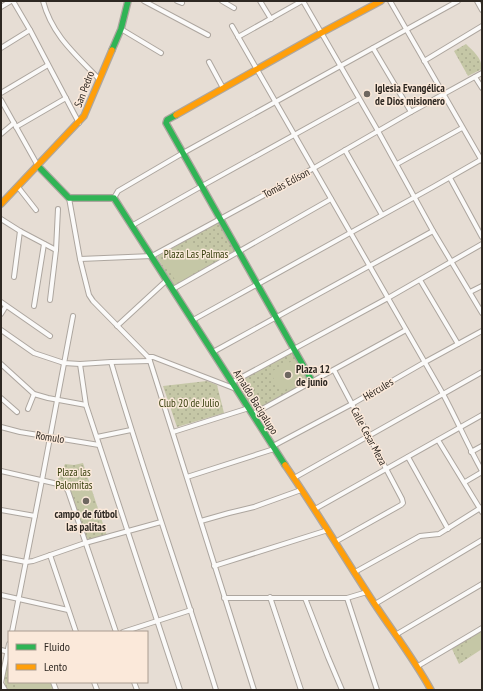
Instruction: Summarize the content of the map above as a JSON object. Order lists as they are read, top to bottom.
{
  "streets": {
    "street": [
      "San Pedro",
      "Tomás Edison",
      "Hércules",
      "Arnaldo Bacigalupo",
      "Calle Cesar Meza",
      "Romulo"
    ]
  },
  "crossings": [
    ["Tomás Edison", "Arnaldo Bacigalupo"],
    ["Hércules", "Arnaldo Bacigalupo"],
    ["Hércules", "Calle Cesar Meza"],
    ["Arnaldo Bacigalupo", "Calle Cesar Meza"]
  ],
  "parks": ["Plaza Las Palmas", "Club 20 de Julio", "Plaza las Palomitas"],
  "places": ["Iglesia Evangélica de Dios misionero", "Plaza 12 de junio", "campo de fútbol las palitas"],
  "legend": ["Fluido", "Lento"]
}
